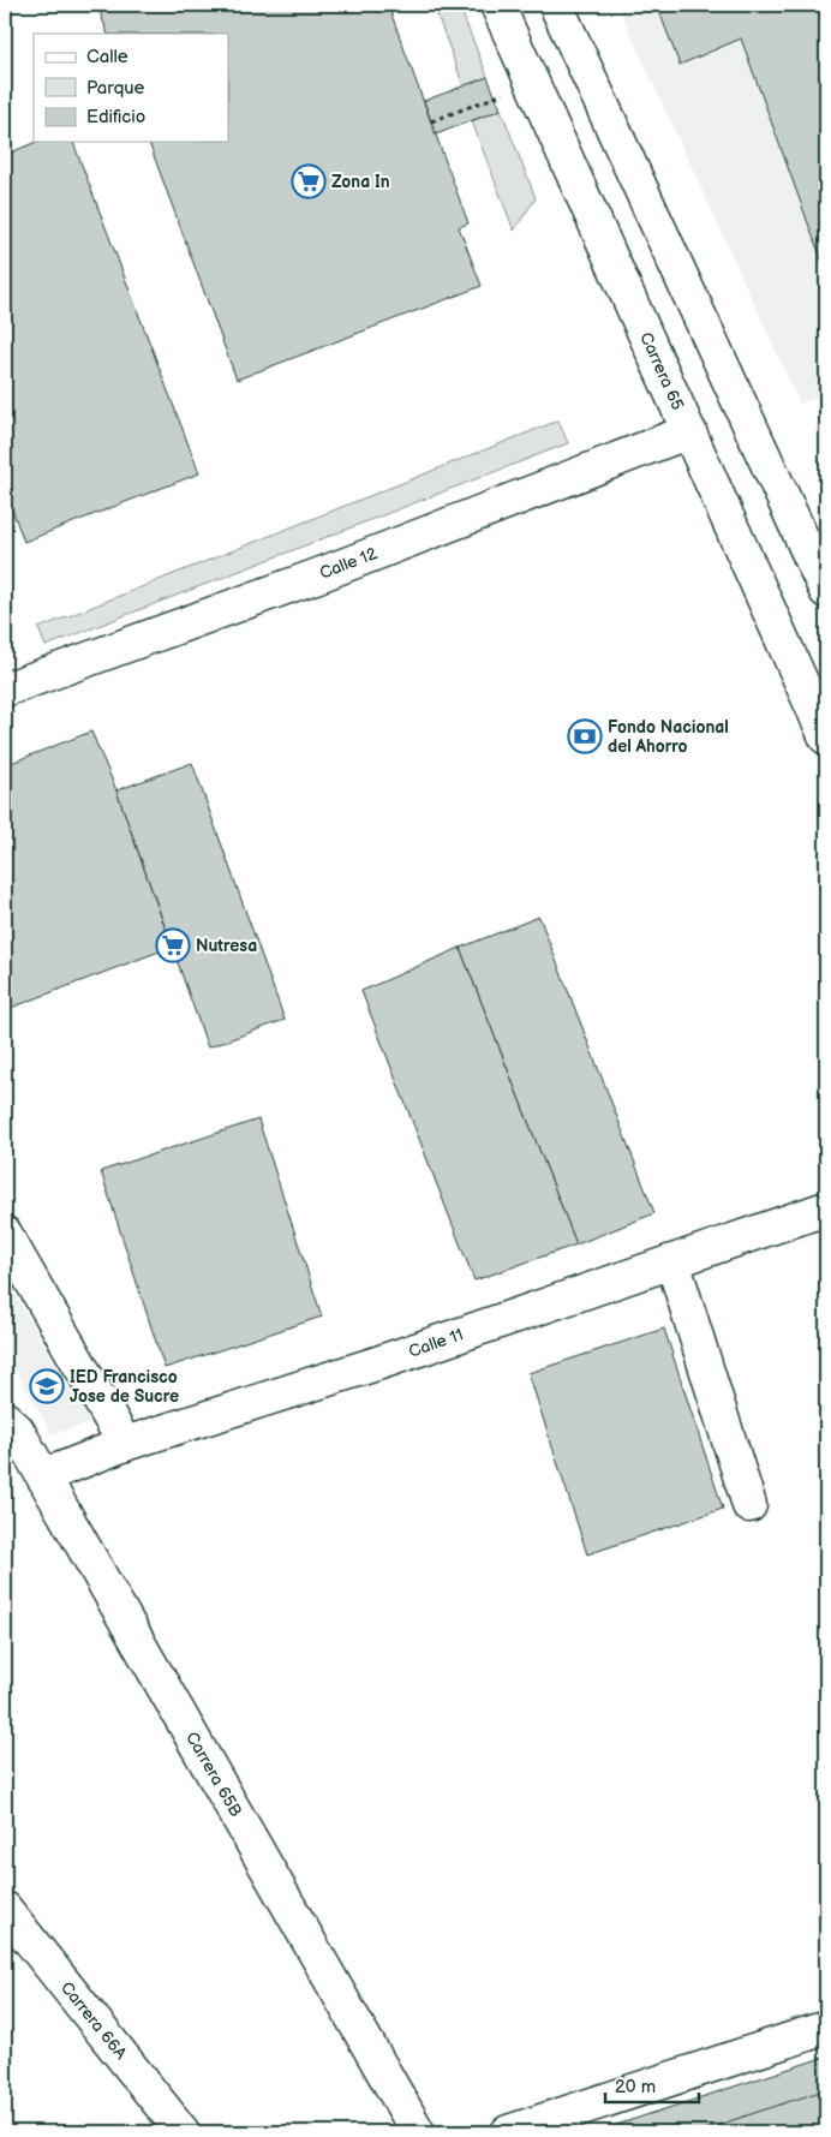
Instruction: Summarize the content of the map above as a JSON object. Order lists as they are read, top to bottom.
{
  "streets": {
    "street": [
      "Carrera 65",
      "Calle 12",
      "Calle 11",
      "Carrera 65B",
      "Carrera 66A"
    ]
  },
  "crossings": [
    ["Carrera 65", "Calle 12"],
    ["Calle 11", "Carrera 65B"]
  ],
  "places": {
    "supermarket": ["Zona In", "Nutresa"],
    "bank": ["Fondo Nacional del Ahorro"],
    "school or university": ["IED Francisco Jose de Sucre"]
  },
  "legend": ["Calle", "Parque", "Edificio"],
  "scale_bar": "20 m"
}
